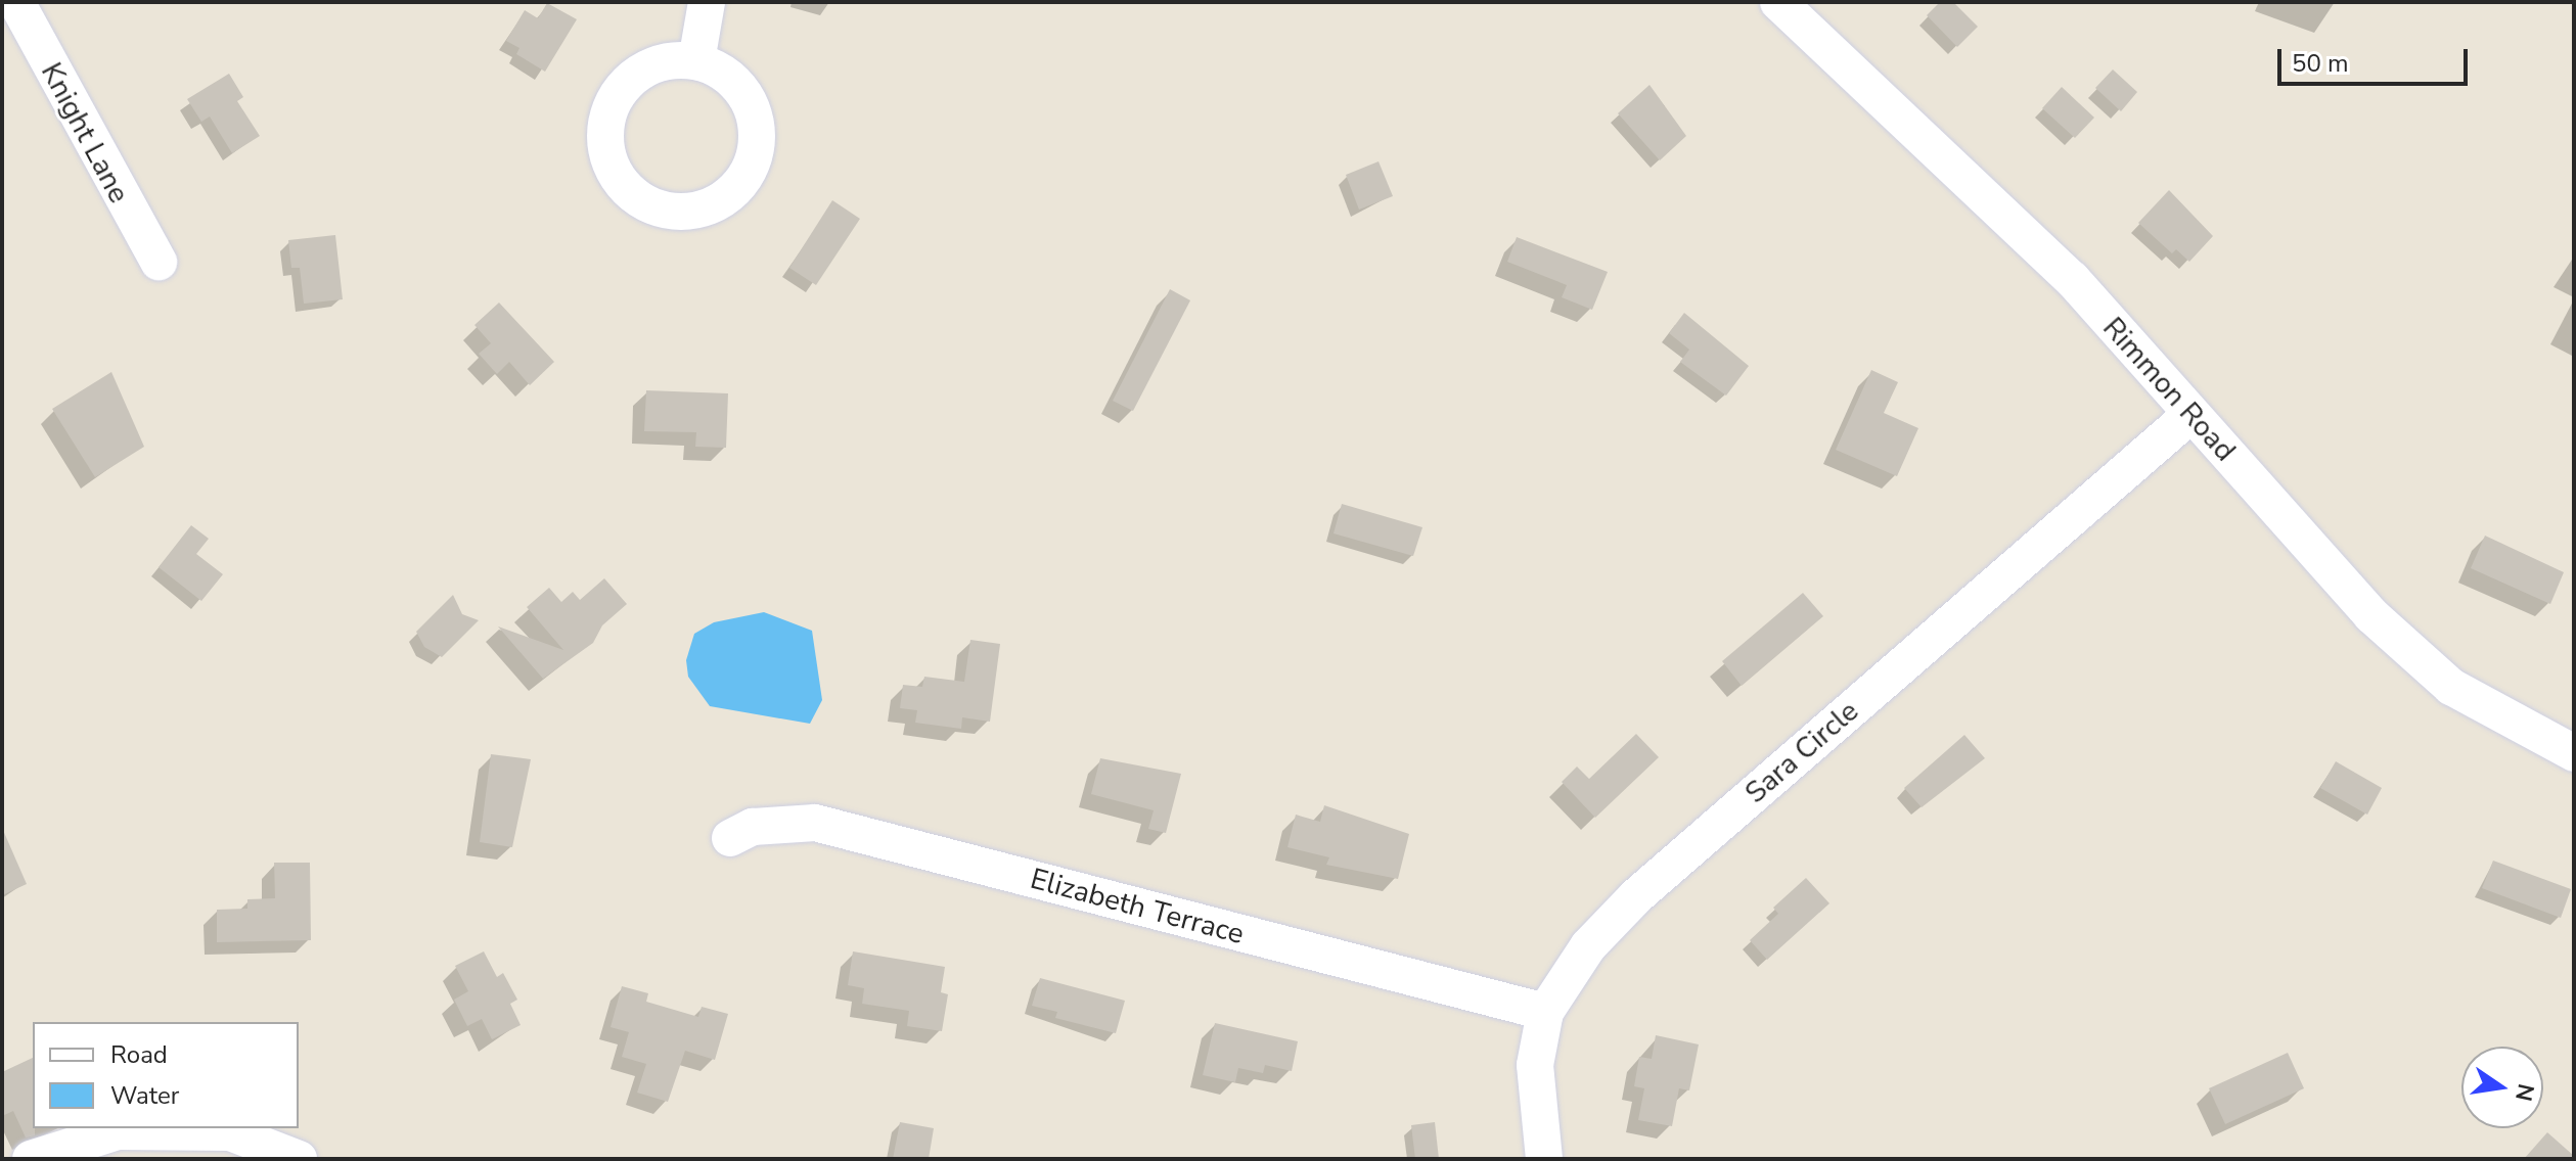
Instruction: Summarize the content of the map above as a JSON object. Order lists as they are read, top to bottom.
{
  "streets": {
    "street": [
      "Knight Lane",
      "Rimmon Road",
      "Sara Circle",
      "Elizabeth Terrace"
    ]
  },
  "crossings": [
    ["Rimmon Road", "Sara Circle"],
    ["Sara Circle", "Elizabeth Terrace"]
  ],
  "legend": ["Road", "Water"],
  "scale_bar": "50 m",
  "north": "right"
}
